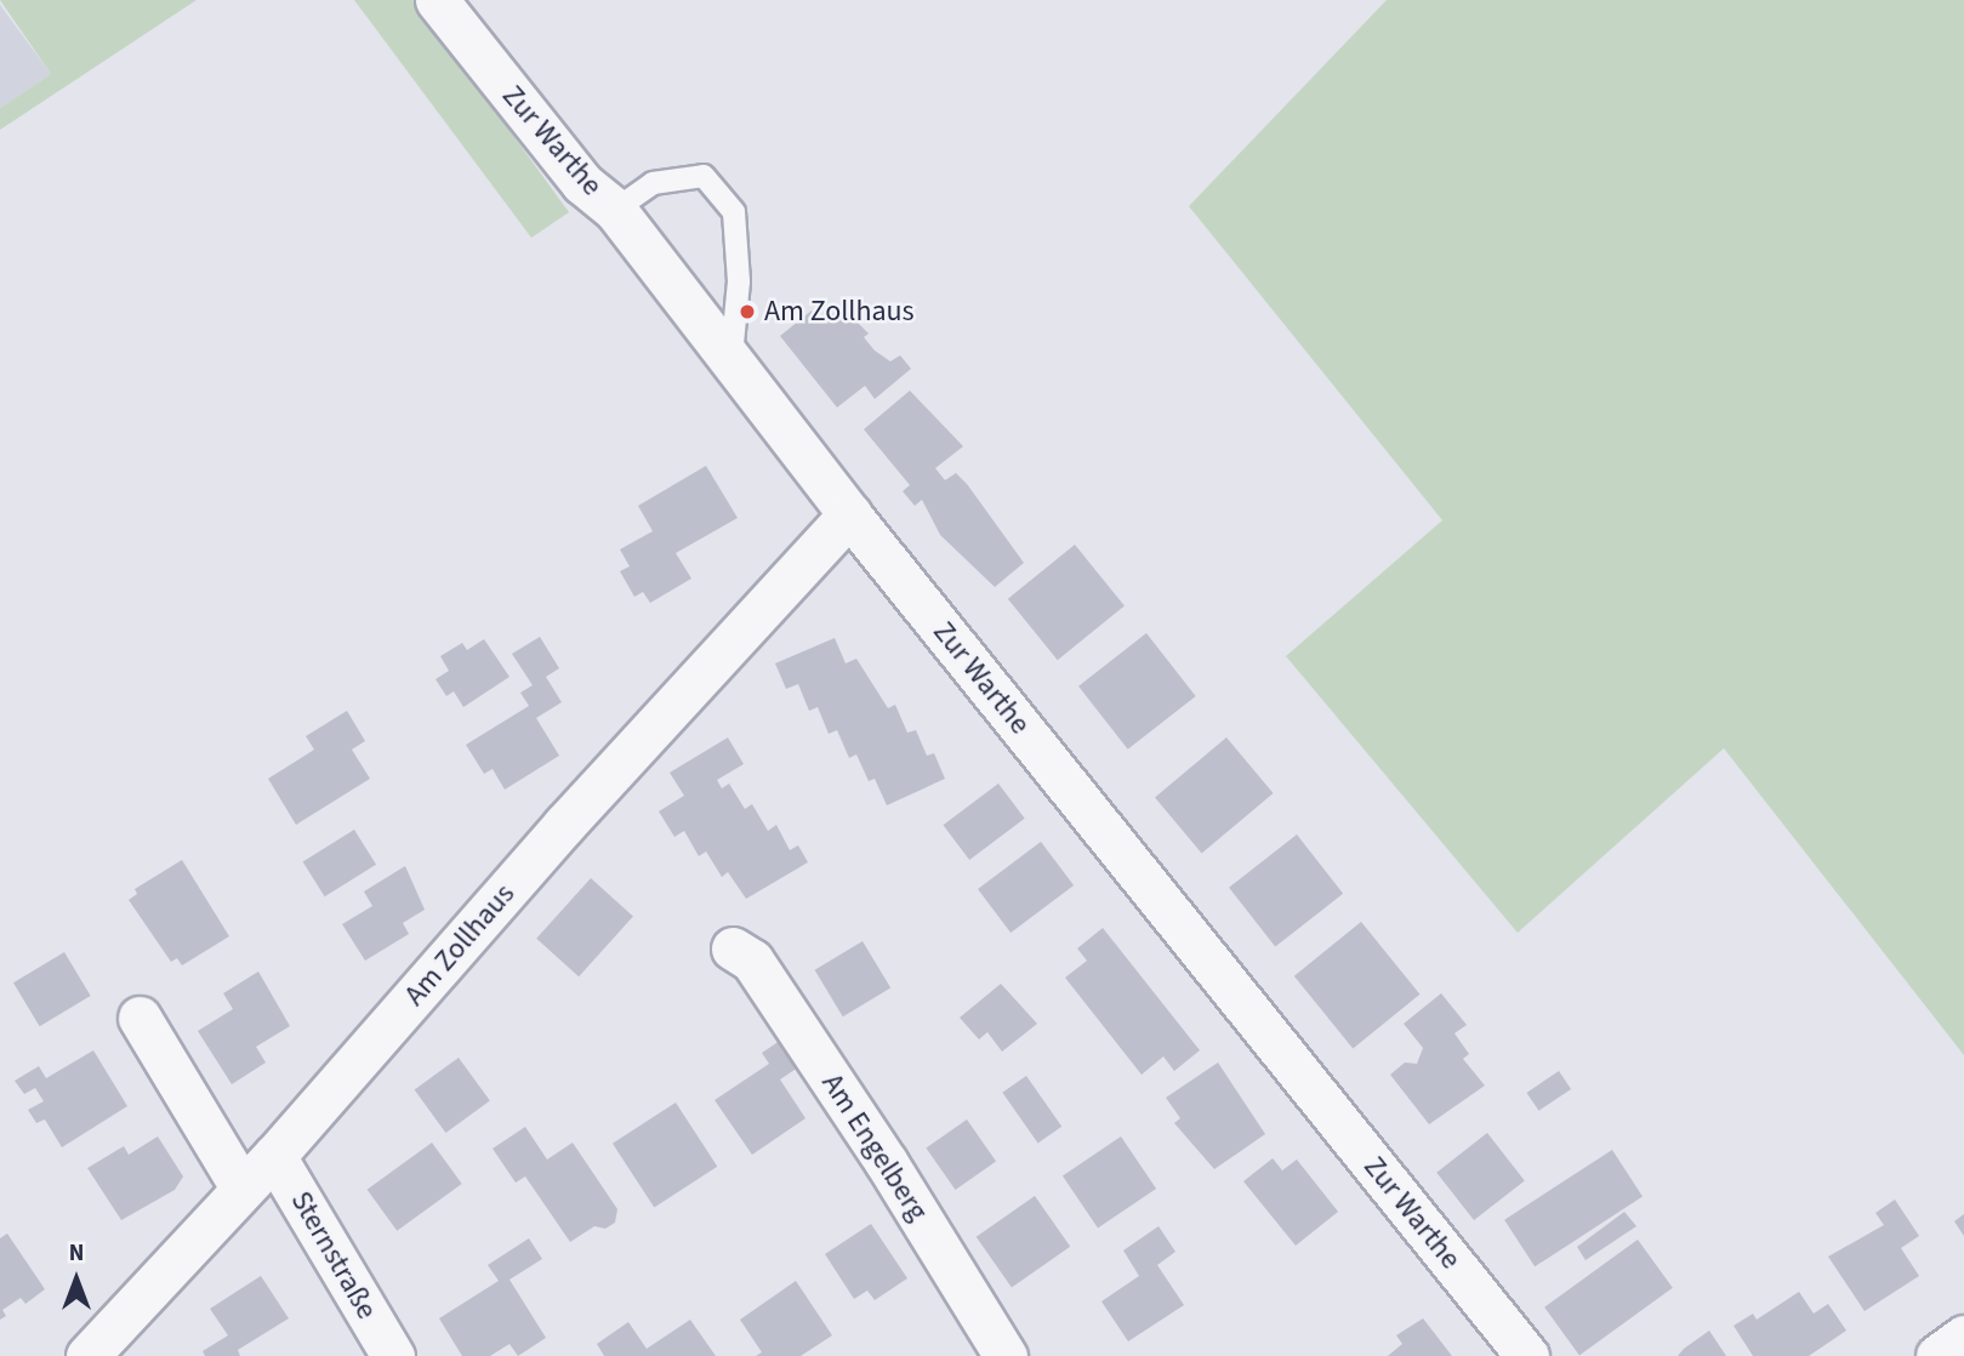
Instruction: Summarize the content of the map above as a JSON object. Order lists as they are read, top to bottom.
{
  "streets": {
    "street": [
      "Zur Warthe",
      "Am Zollhaus",
      "Am Engelberg",
      "Sternstraße"
    ]
  },
  "crossings": [
    ["Zur Warthe", "Am Zollhaus"],
    ["Am Zollhaus", "Sternstraße"]
  ],
  "places": ["Am Zollhaus"],
  "north": "top"
}
